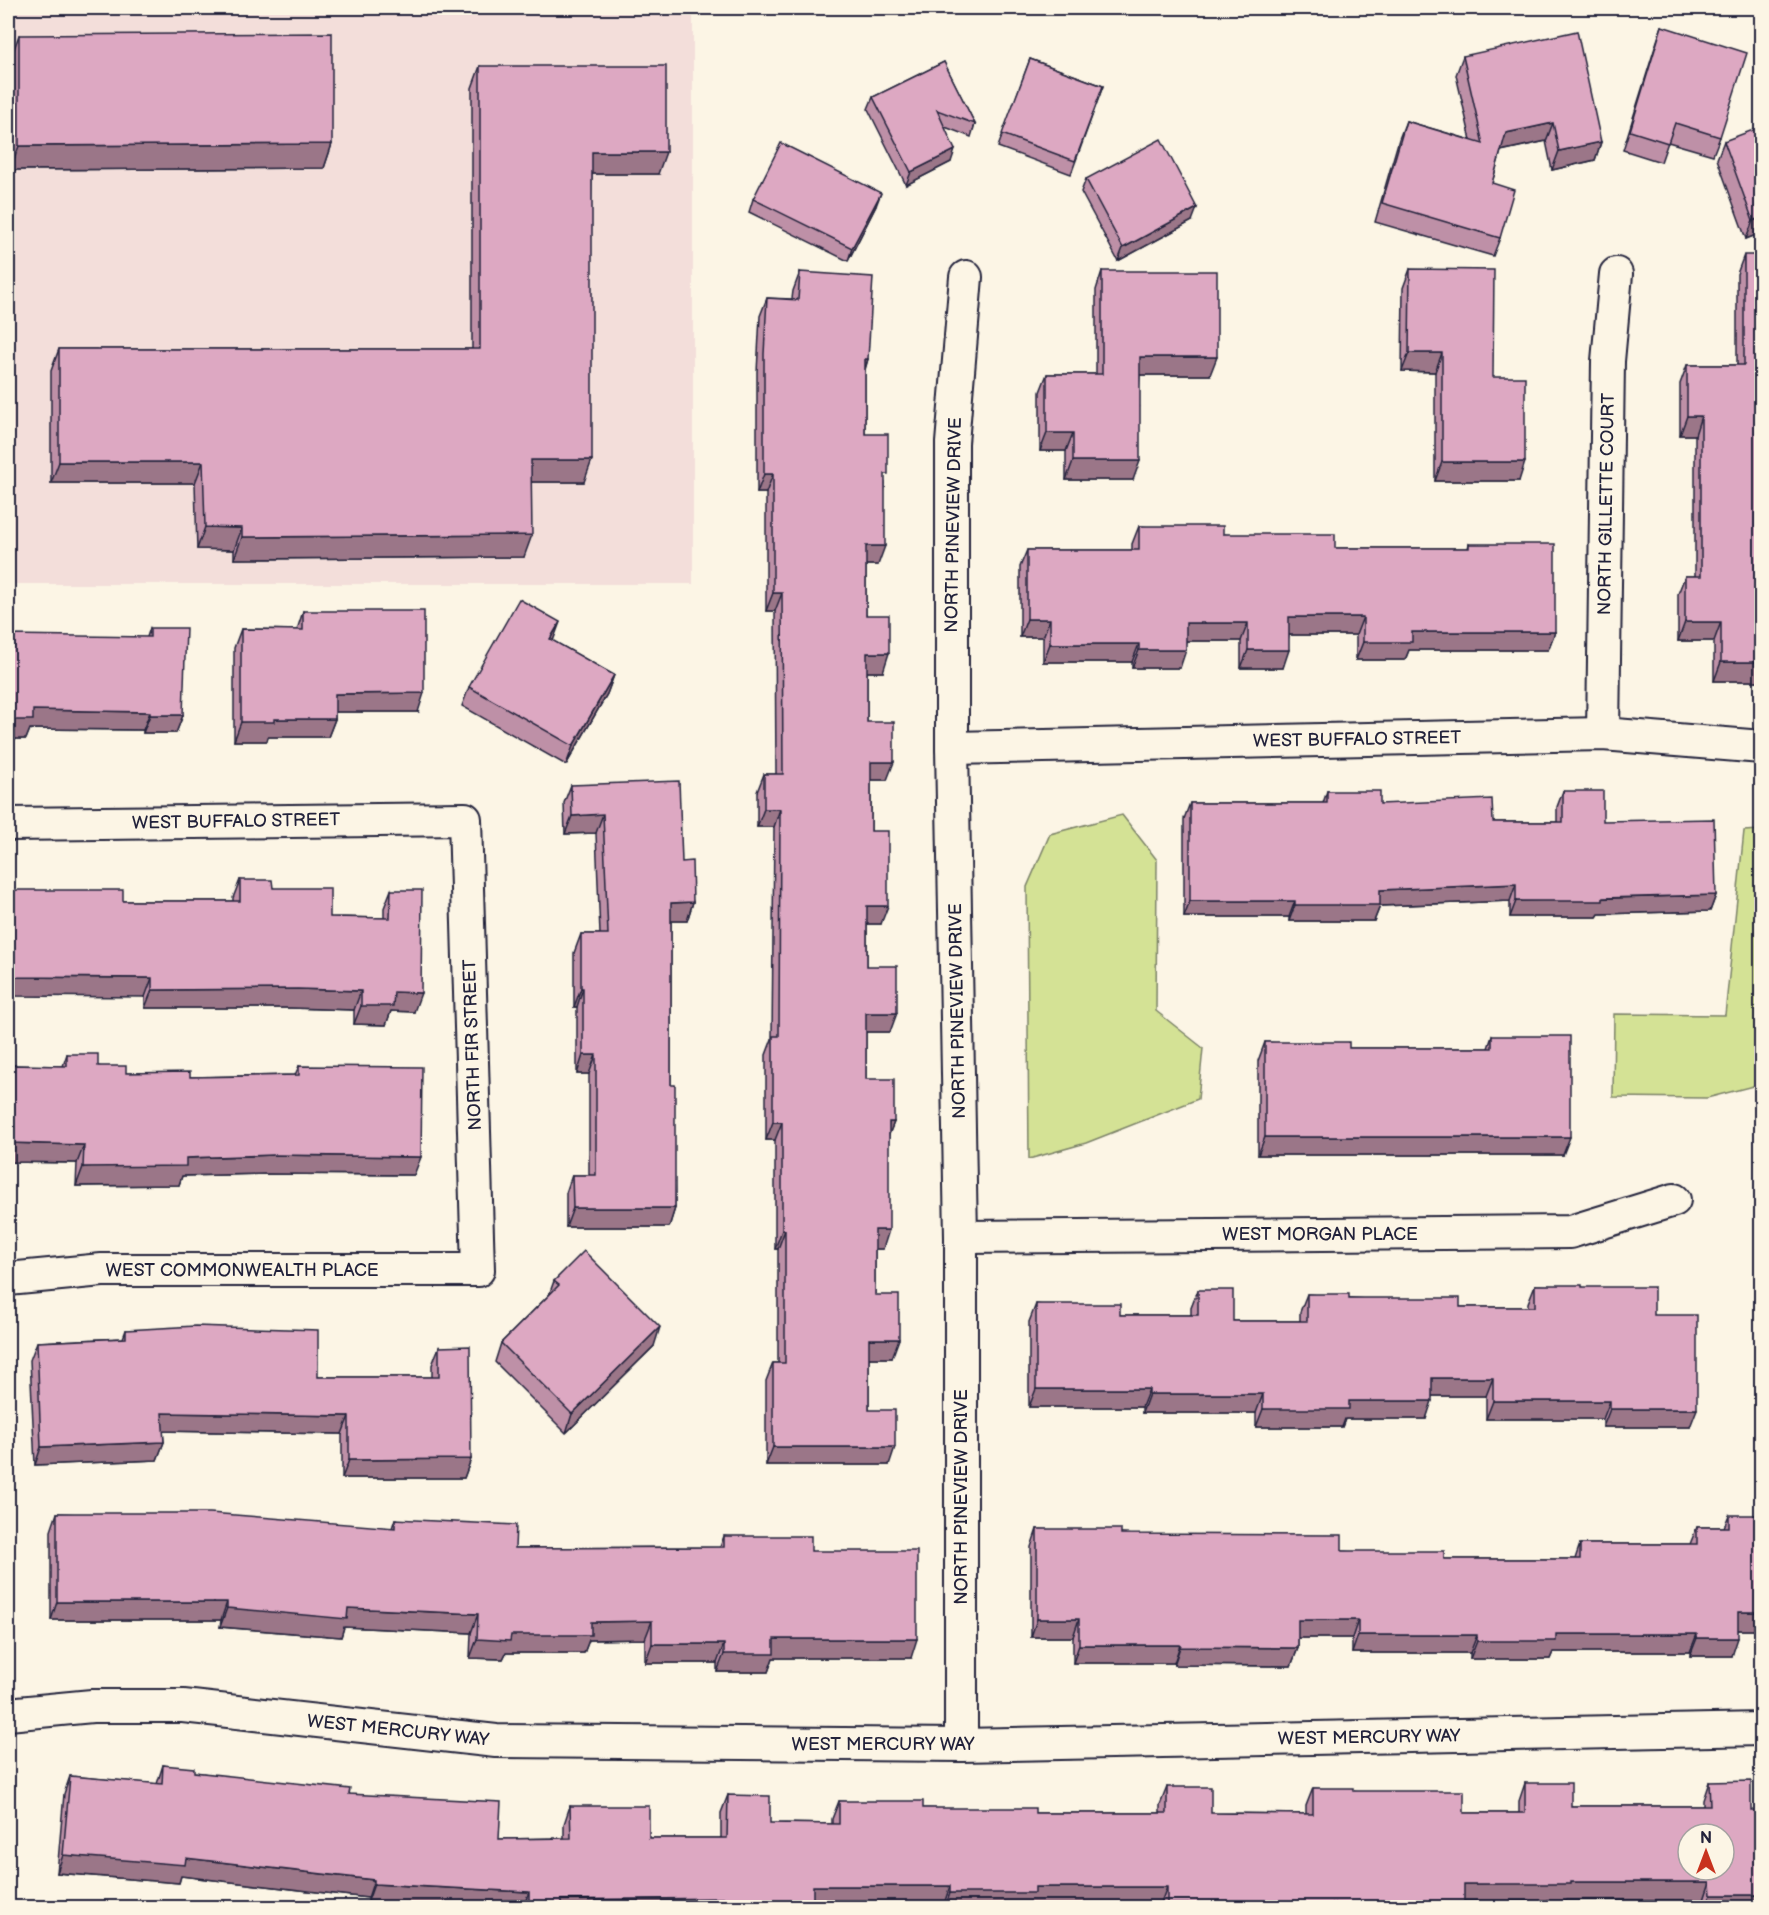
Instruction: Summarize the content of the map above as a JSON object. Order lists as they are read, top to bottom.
{
  "streets": {
    "street": [
      "NORTH GILLETTE COURT",
      "NORTH PINEVIEW DRIVE",
      "WEST BUFFALO STREET",
      "NORTH FIR STREET",
      "WEST MORGAN PLACE",
      "WEST COMMONWEALTH PLACE",
      "WEST MERCURY WAY"
    ]
  },
  "crossings": [
    ["NORTH GILLETTE COURT", "WEST BUFFALO STREET"],
    ["NORTH PINEVIEW DRIVE", "WEST BUFFALO STREET"],
    ["NORTH PINEVIEW DRIVE", "WEST MORGAN PLACE"],
    ["NORTH PINEVIEW DRIVE", "WEST MERCURY WAY"],
    ["WEST BUFFALO STREET", "NORTH FIR STREET"],
    ["NORTH FIR STREET", "WEST COMMONWEALTH PLACE"]
  ],
  "north": "top"
}
